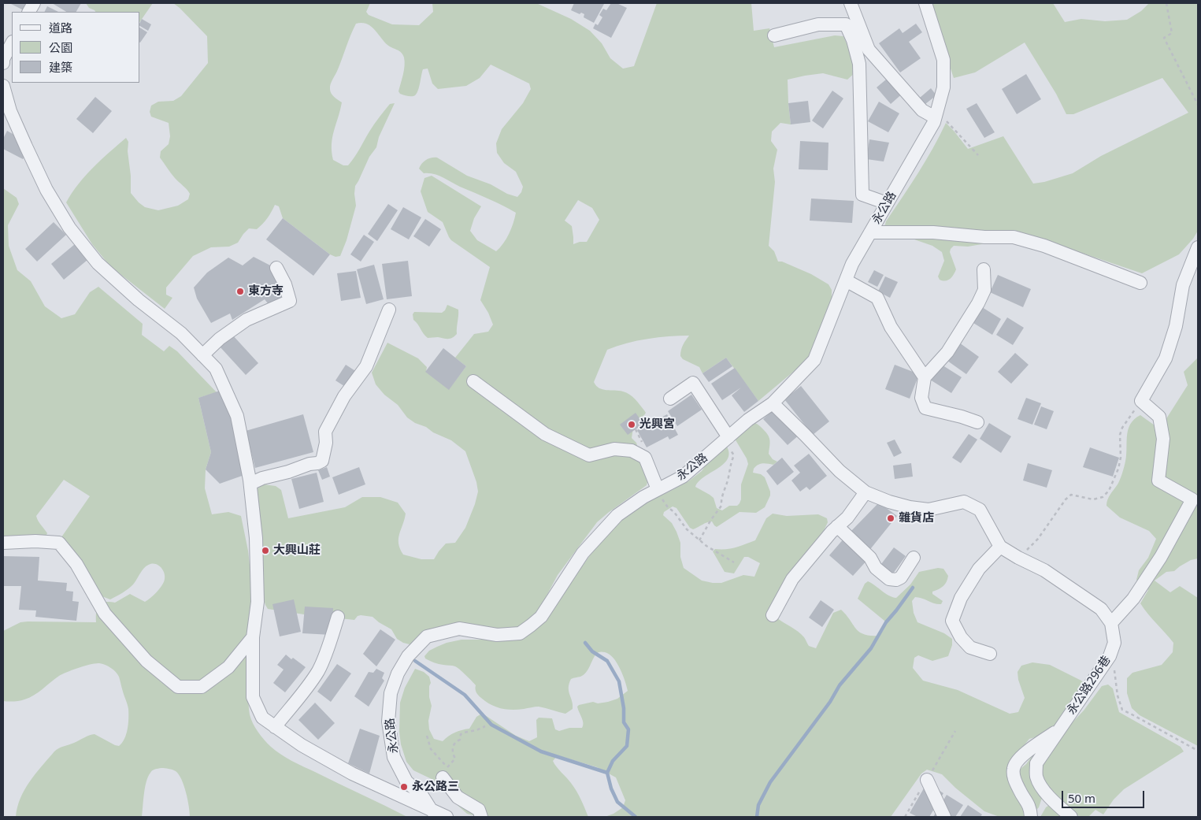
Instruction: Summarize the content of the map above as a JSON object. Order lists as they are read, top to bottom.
{
  "streets": {
    "street": ["永公路", "永公路296巷"]
  },
  "places": [
    "東方寺",
    "光興宮",
    "雜貨店",
    "大興山莊",
    "永公路三"
  ],
  "legend": ["道路", "公園", "建築"],
  "scale_bar": "50 m"
}
